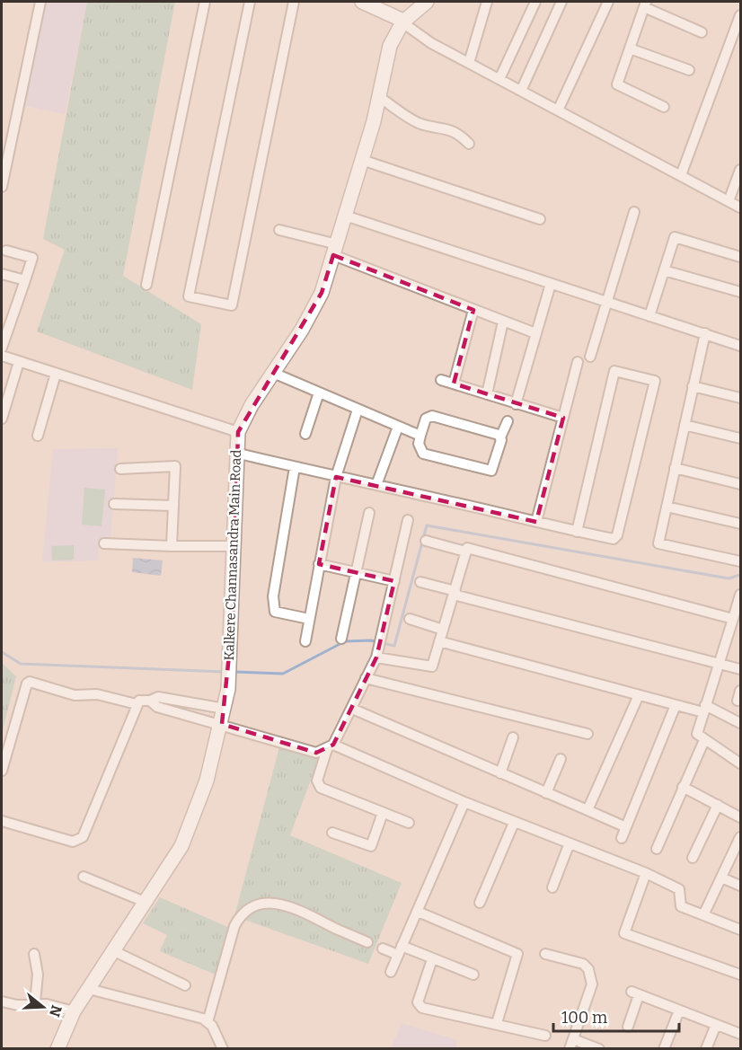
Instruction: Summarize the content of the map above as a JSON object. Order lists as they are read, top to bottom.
{
  "streets": {
    "main road": ["Kalkere Channasandra Main Road"]
  },
  "scale_bar": "100 m",
  "north": "right"
}
